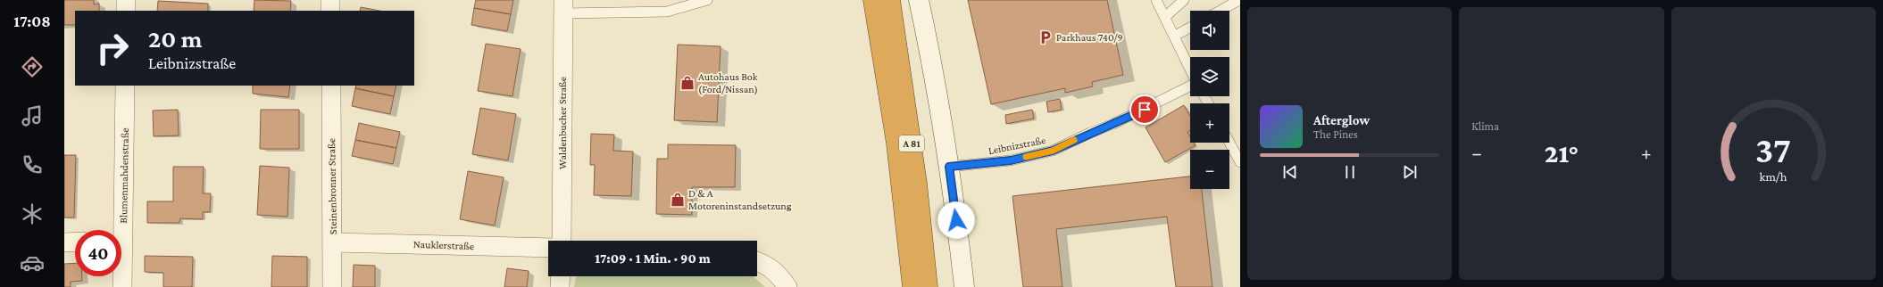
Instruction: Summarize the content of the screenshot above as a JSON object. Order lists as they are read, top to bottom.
{
  "streets": {
    "highway": ["A 81"],
    "street": [
      "Waldenbucher Straße",
      "Blumenmahdenstraße",
      "Steinenbronner Straße",
      "Nauklerstraße"
    ],
    "lane": ["Leibnizstraße"]
  },
  "crossings": [
    ["Steinenbronner Straße", "Nauklerstraße"]
  ],
  "places": {
    "parking": ["Parkhaus 740/9"],
    "shop": ["Autohaus Bok (Ford/Nissan)", "D & A Motoreninstandsetzung"]
  },
  "page": {
    "tabs": "17:08",
    "tile": "Klima",
    "map_buttons": ["+", "−"],
    "turn": ["20 m", "Leibnizstraße"],
    "song": ["Afterglow", "The Pines"],
    "heat": ["−", "21°", "+"],
    "limit": "40",
    "trip": "17:09 · 1 Min. · 90 m",
    "gauge": ["37", "km/h"]
  }
}
